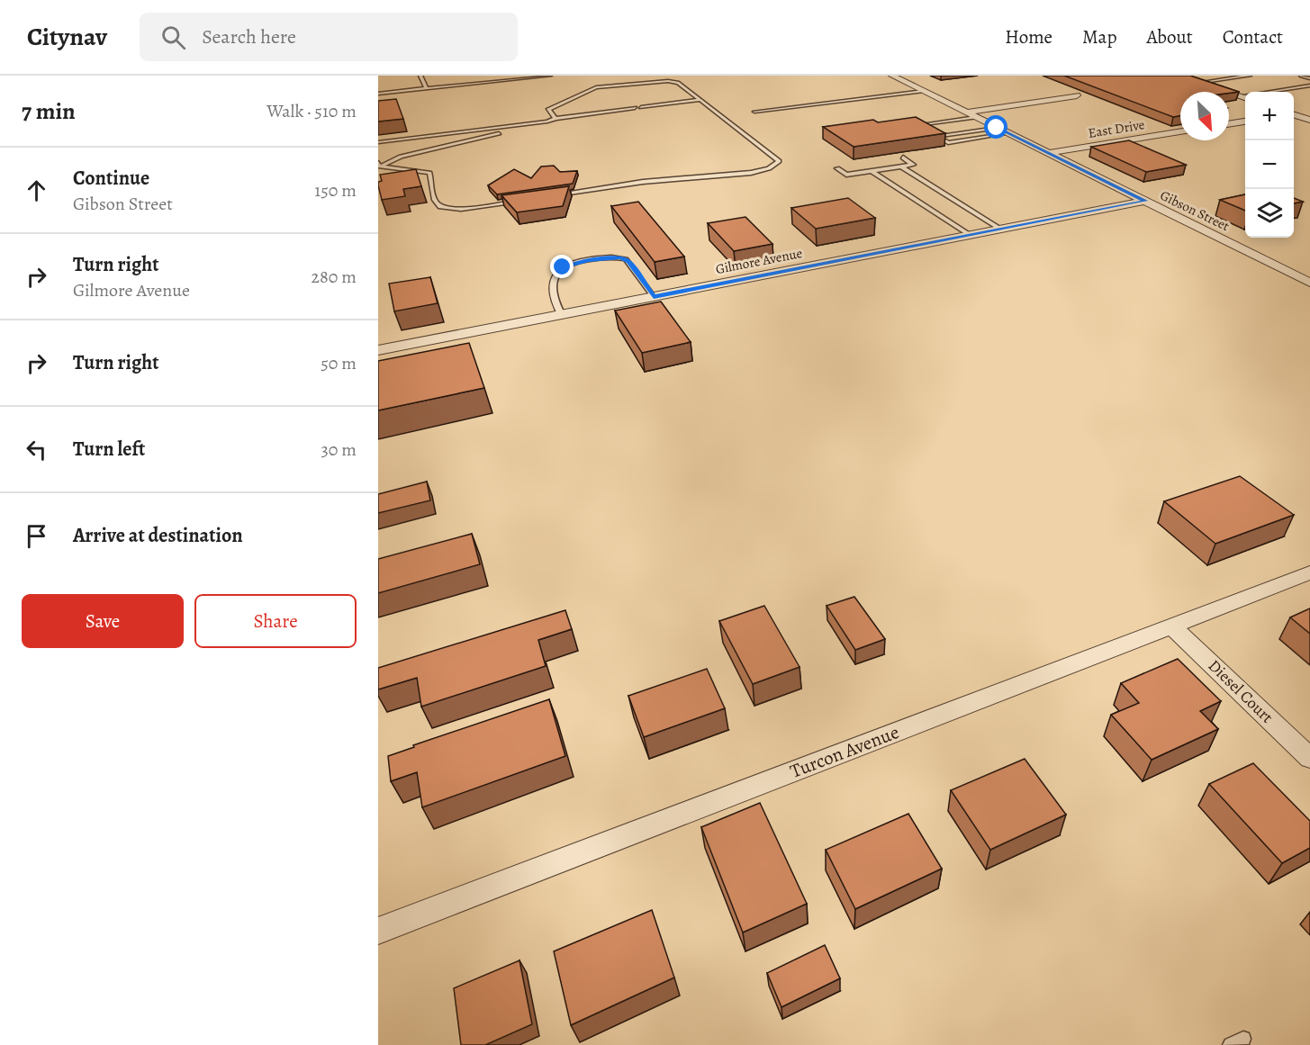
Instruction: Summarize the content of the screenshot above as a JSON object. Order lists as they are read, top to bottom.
{
  "streets": {
    "street": [
      "East Drive",
      "Gibson Street",
      "Gilmore Avenue",
      "Diesel Court",
      "Turcon Avenue"
    ]
  },
  "crossings": [
    ["East Drive", "Gibson Street"],
    ["Gibson Street", "Gilmore Avenue"],
    ["Diesel Court", "Turcon Avenue"]
  ],
  "north": "bottom right",
  "page": {
    "header": "Citynav",
    "search": "Search here",
    "nav": [
      "Home",
      "Map",
      "About",
      "Contact"
    ],
    "heading": ["7 min", "Walk · 510 m"],
    "map_buttons": ["+", "−"],
    "list": [
      ["Continue", "Gibson Street", "150 m"],
      ["Turn right", "Gilmore Avenue", "280 m"],
      ["Turn right", "50 m"],
      ["Turn left", "30 m"],
      "Arrive at destination"
    ],
    "buttons": ["Save", "Share"]
  }
}
